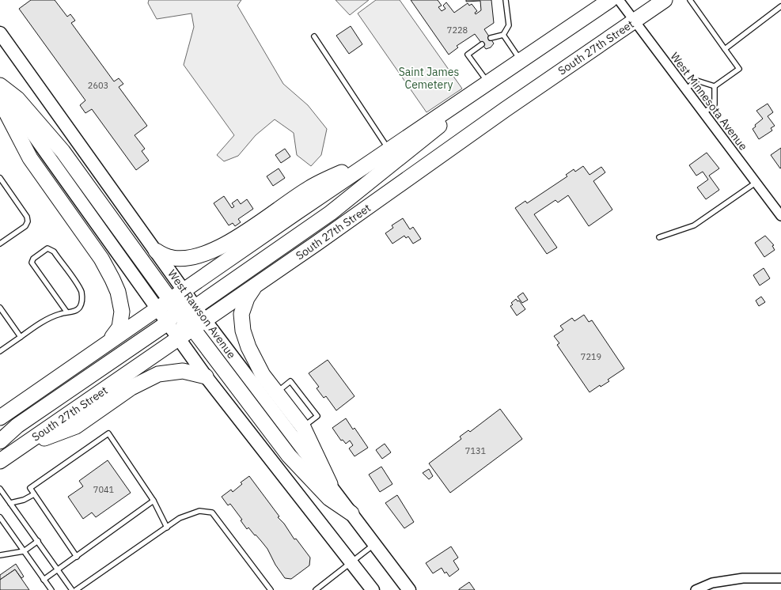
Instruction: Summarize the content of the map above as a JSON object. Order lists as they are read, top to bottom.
{
  "streets": {
    "main road": ["South 27th Street", "West Rawson Avenue"],
    "street": ["West Minnesota Avenue"]
  },
  "crossings": [
    ["South 27th Street", "West Minnesota Avenue"],
    ["South 27th Street", "West Rawson Avenue"]
  ],
  "parks": ["Saint James Cemetery"],
  "house_numbers": [
    "7228",
    "2603",
    "7219",
    "7131",
    "7041"
  ]
}
